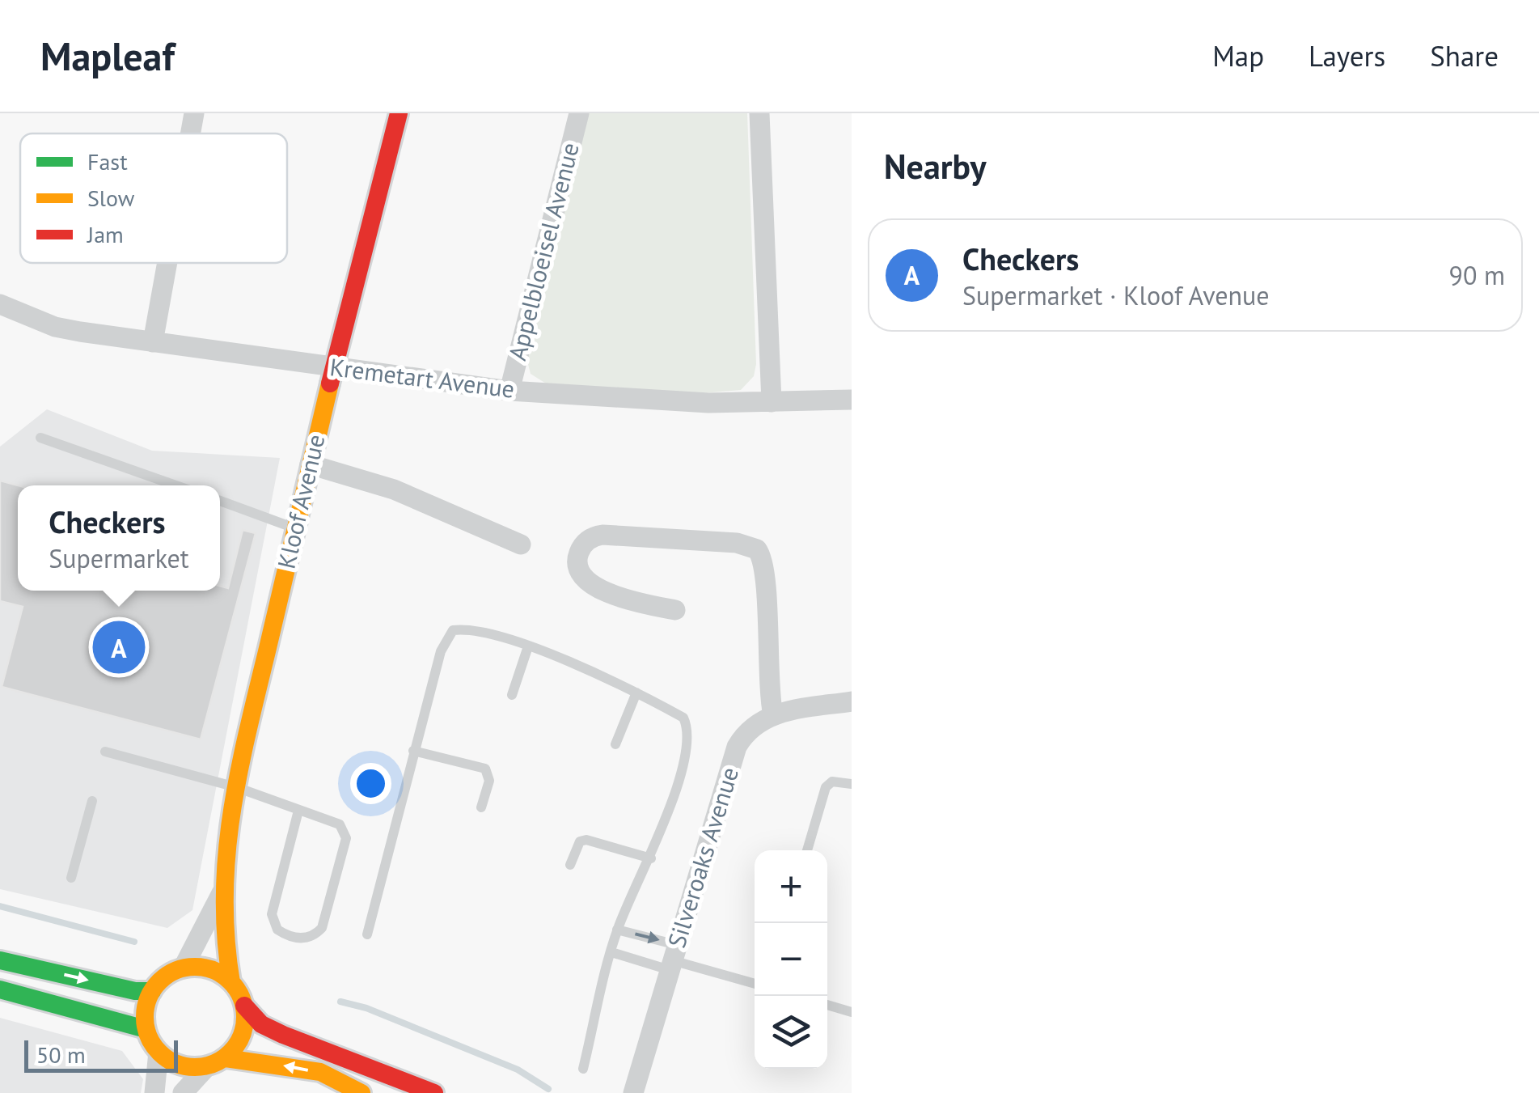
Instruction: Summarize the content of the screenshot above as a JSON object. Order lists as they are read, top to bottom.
{
  "streets": {
    "street": [
      "Appelbloeisel Avenue",
      "Kremetart Avenue",
      "Kloof Avenue",
      "Silveroaks Avenue"
    ]
  },
  "crossings": [
    ["Appelbloeisel Avenue", "Kremetart Avenue"],
    ["Kremetart Avenue", "Kloof Avenue"]
  ],
  "legend": ["Fast", "Slow", "Jam"],
  "scale_bar": "50 m",
  "page": {
    "header": "Mapleaf",
    "nav": ["Map", "Layers", "Share"],
    "heading": "Nearby",
    "list": [
      {
        "mark": "A",
        "name": "Checkers",
        "note": "Supermarket · Kloof Avenue",
        "value": "90 m"
      }
    ],
    "popup": ["Checkers", "Supermarket"],
    "pins": "A",
    "map_buttons": ["+", "−"],
    "scale": "50 m"
  }
}
